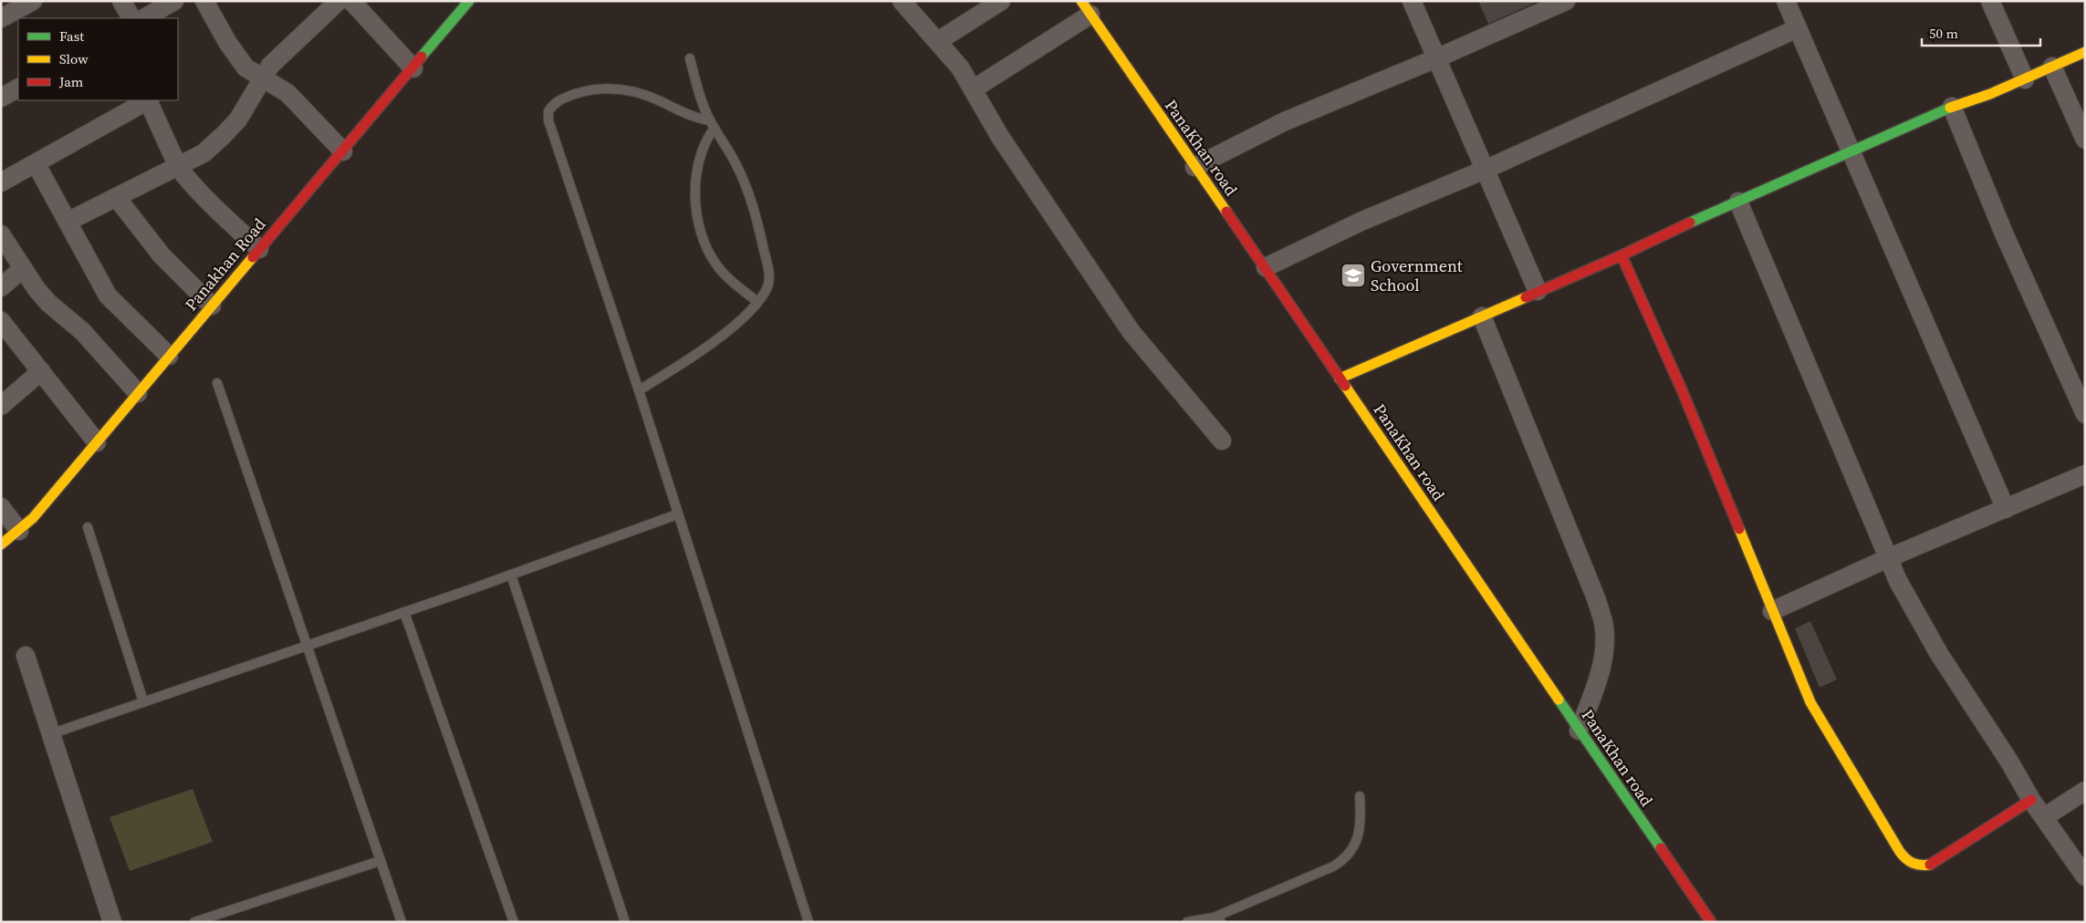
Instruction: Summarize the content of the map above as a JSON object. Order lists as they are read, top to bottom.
{
  "streets": {
    "street": ["PanaKhan road", "Panakhan Road"]
  },
  "places": {
    "school or university": ["Government School"]
  },
  "legend": ["Fast", "Slow", "Jam"],
  "scale_bar": "50 m"
}
